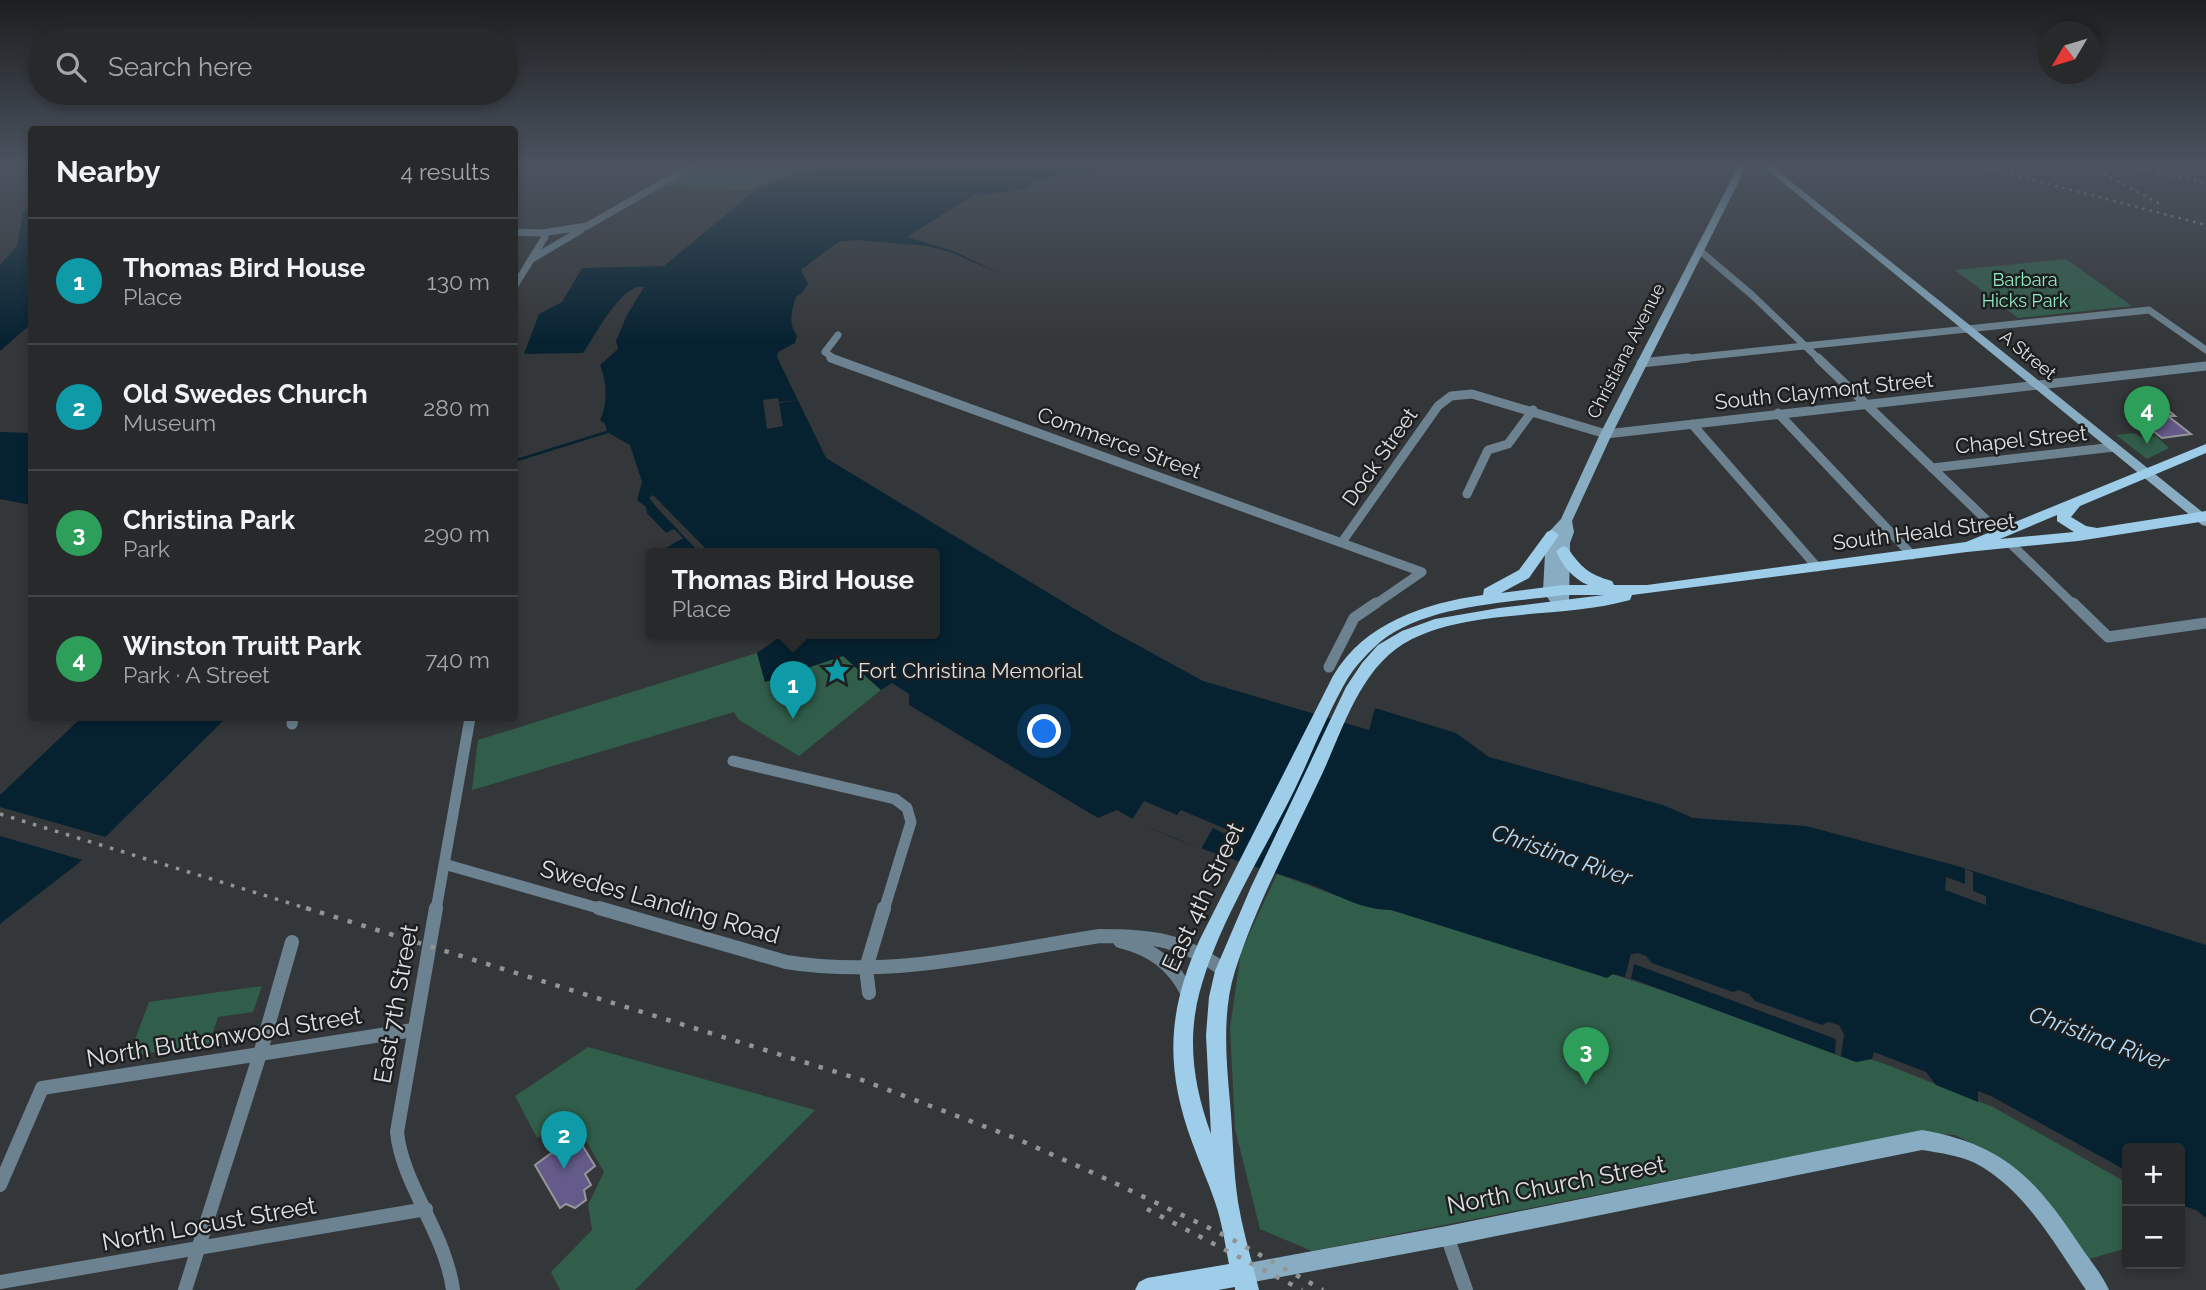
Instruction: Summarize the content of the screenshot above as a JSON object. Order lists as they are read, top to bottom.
{
  "streets": {
    "main road": ["South Heald Street", "East 4th Street", "North Church Street"],
    "street": [
      "Christiana Avenue",
      "A Street",
      "South Claymont Street",
      "Chapel Street",
      "Commerce Street",
      "Dock Street",
      "Swedes Landing Road",
      "East 7th Street",
      "North Buttonwood Street",
      "North Locust Street"
    ]
  },
  "crossings": [
    ["Christiana Avenue", "South Claymont Street"],
    ["Christiana Avenue", "South Heald Street"],
    ["A Street", "South Claymont Street"],
    ["A Street", "Chapel Street"],
    ["A Street", "South Heald Street"],
    ["South Claymont Street", "Dock Street"],
    ["Commerce Street", "Dock Street"],
    ["South Heald Street", "East 4th Street"],
    ["East 4th Street", "Swedes Landing Road"],
    ["East 4th Street", "North Church Street"],
    ["Swedes Landing Road", "East 7th Street"],
    ["East 7th Street", "North Buttonwood Street"],
    ["East 7th Street", "North Locust Street"]
  ],
  "water": ["Christina River"],
  "parks": ["Barbara Hicks Park"],
  "places": {
    "place": ["Fort Christina Memorial"]
  },
  "north": "bottom left",
  "page": {
    "search": "Search here",
    "heading": ["Nearby", "4 results"],
    "list": [
      {
        "mark": "1",
        "name": "Thomas Bird House",
        "note": "Place",
        "value": "130 m"
      },
      {
        "mark": "2",
        "name": "Old Swedes Church",
        "note": "Museum",
        "value": "280 m"
      },
      {
        "mark": "3",
        "name": "Christina Park",
        "note": "Park",
        "value": "290 m"
      },
      {
        "mark": "4",
        "name": "Winston Truitt Park",
        "note": "Park · A Street",
        "value": "740 m"
      }
    ],
    "pins": [
      "4",
      "1",
      "3",
      "2"
    ],
    "popup": ["Thomas Bird House", "Place"],
    "map_buttons": ["+", "−"]
  }
}
